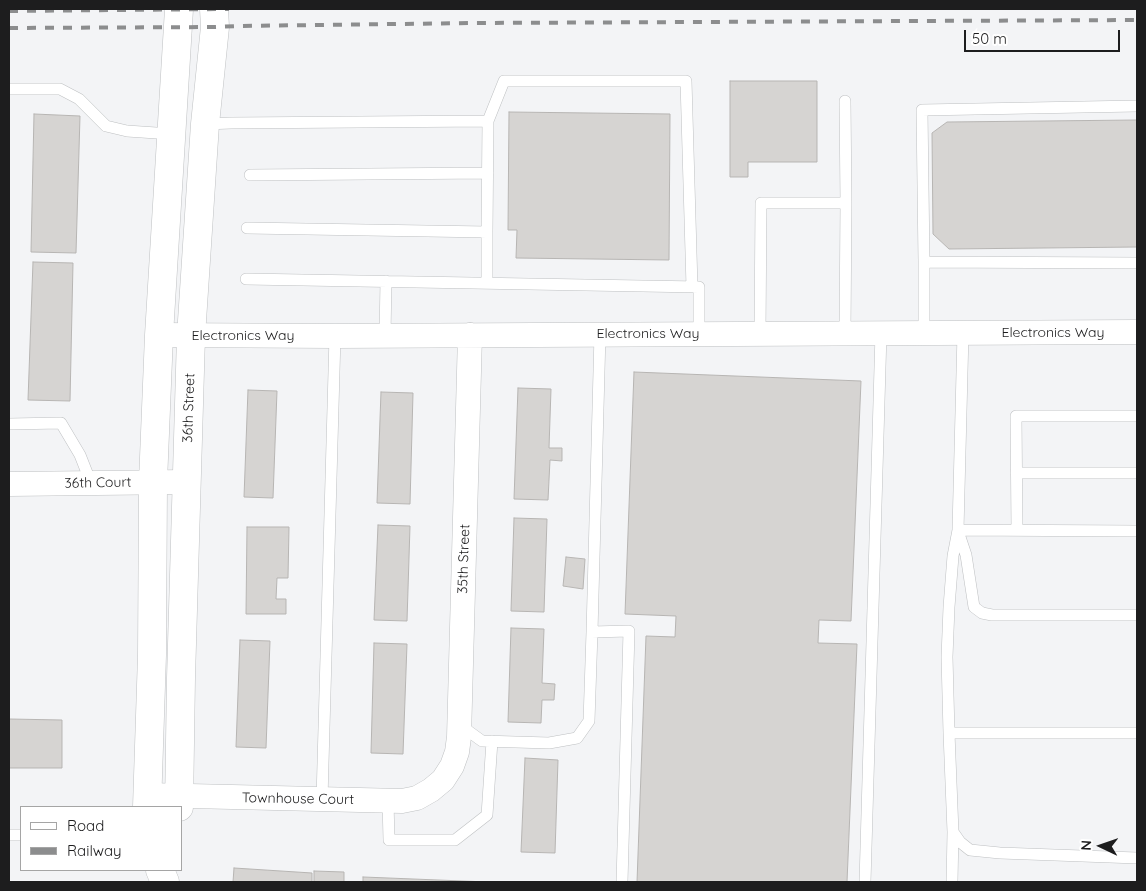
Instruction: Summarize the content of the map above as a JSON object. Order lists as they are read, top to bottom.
{
  "streets": {
    "street": [
      "Electronics Way",
      "36th Street",
      "36th Court",
      "35th Street",
      "Townhouse Court"
    ]
  },
  "crossings": [
    ["Electronics Way", "36th Street"],
    ["Electronics Way", "35th Street"],
    ["36th Street", "36th Court"],
    ["36th Street", "Townhouse Court"],
    ["35th Street", "Townhouse Court"]
  ],
  "legend": ["Road", "Railway"],
  "scale_bar": "50 m",
  "north": "left"
}
